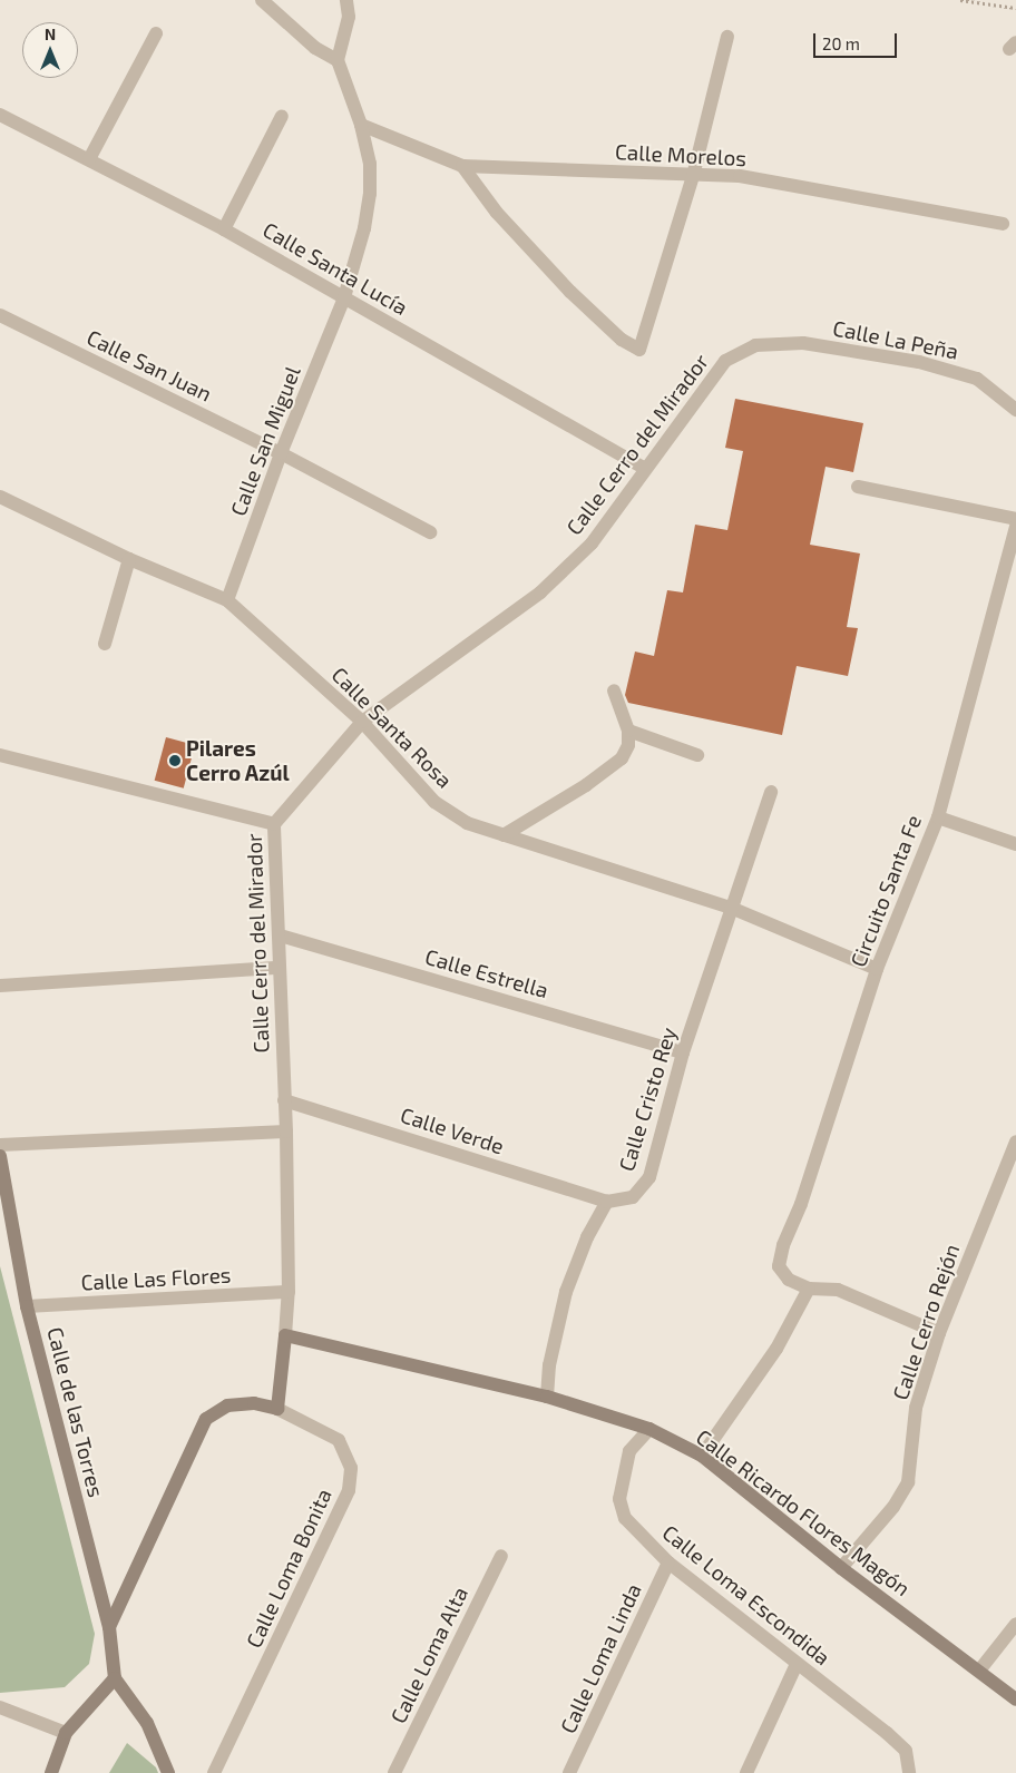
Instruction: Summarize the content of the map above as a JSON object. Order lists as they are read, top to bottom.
{
  "streets": {
    "street": [
      "Calle Morelos",
      "Calle Santa Lucía",
      "Calle La Peña",
      "Calle San Juan",
      "Calle San Miguel",
      "Calle Cerro del Mirador",
      "Calle Santa Rosa",
      "Circuito Santa Fe",
      "Calle Estrella",
      "Calle Cristo Rey",
      "Calle Verde",
      "Calle Las Flores",
      "Calle Cerro Rejón",
      "Calle de las Torres",
      "Calle Ricardo Flores Magón",
      "Calle Loma Bonita",
      "Calle Loma Escondida",
      "Calle Loma Alta",
      "Calle Loma Linda"
    ]
  },
  "crossings": [
    ["Calle Morelos", "Calle San Miguel"],
    ["Calle Santa Lucía", "Calle San Miguel"],
    ["Calle Santa Lucía", "Calle Cerro del Mirador"],
    ["Calle La Peña", "Calle Cerro del Mirador"],
    ["Calle San Juan", "Calle San Miguel"],
    ["Calle San Miguel", "Calle Santa Rosa"],
    ["Calle Cerro del Mirador", "Calle Santa Rosa"],
    ["Calle Cerro del Mirador", "Calle Estrella"],
    ["Calle Cerro del Mirador", "Calle Verde"],
    ["Calle Cerro del Mirador", "Calle Las Flores"],
    ["Calle Cerro del Mirador", "Calle Ricardo Flores Magón"],
    ["Calle Cerro del Mirador", "Calle Loma Bonita"],
    ["Calle Santa Rosa", "Circuito Santa Fe"],
    ["Calle Santa Rosa", "Calle Cristo Rey"],
    ["Calle Estrella", "Calle Cristo Rey"],
    ["Calle Cristo Rey", "Calle Verde"],
    ["Calle Las Flores", "Calle de las Torres"],
    ["Calle Cerro Rejón", "Calle Ricardo Flores Magón"],
    ["Calle Ricardo Flores Magón", "Calle Loma Escondida"],
    ["Calle Loma Escondida", "Calle Loma Linda"]
  ],
  "places": ["Pilares Cerro Azúl"],
  "scale_bar": "20 m",
  "north": "top"
}
